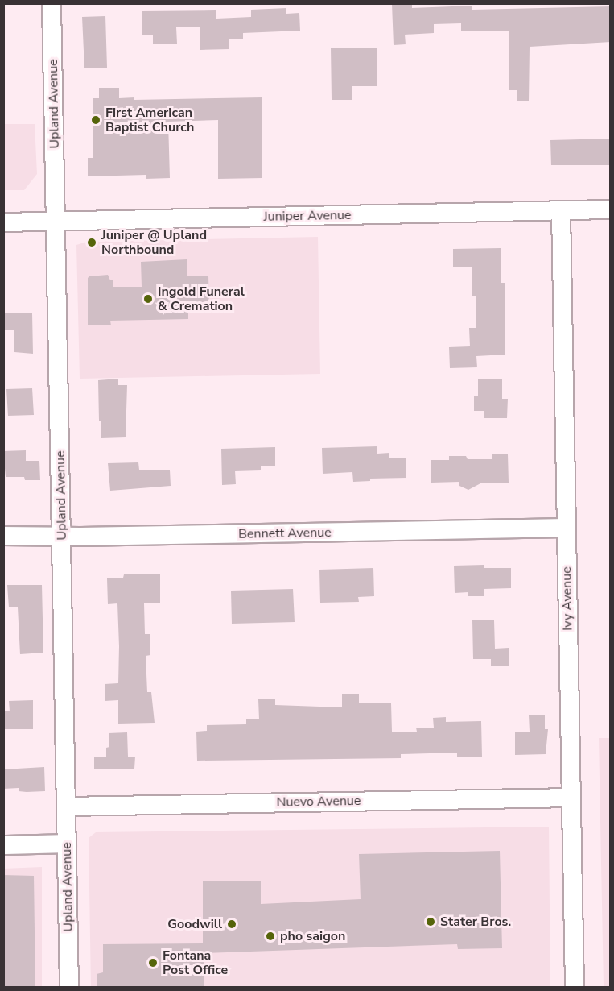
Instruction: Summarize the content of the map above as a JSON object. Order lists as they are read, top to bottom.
{
  "streets": {
    "street": [
      "Upland Avenue",
      "Juniper Avenue",
      "Bennett Avenue",
      "Ivy Avenue",
      "Nuevo Avenue"
    ]
  },
  "crossings": [
    ["Upland Avenue", "Juniper Avenue"],
    ["Upland Avenue", "Bennett Avenue"],
    ["Upland Avenue", "Nuevo Avenue"],
    ["Juniper Avenue", "Ivy Avenue"],
    ["Bennett Avenue", "Ivy Avenue"],
    ["Ivy Avenue", "Nuevo Avenue"]
  ],
  "places": [
    "First American Baptist Church",
    "Juniper @ Upland Northbound",
    "Ingold Funeral & Cremation",
    "Stater Bros.",
    "Goodwill",
    "pho saigon",
    "Fontana Post Office"
  ]
}
